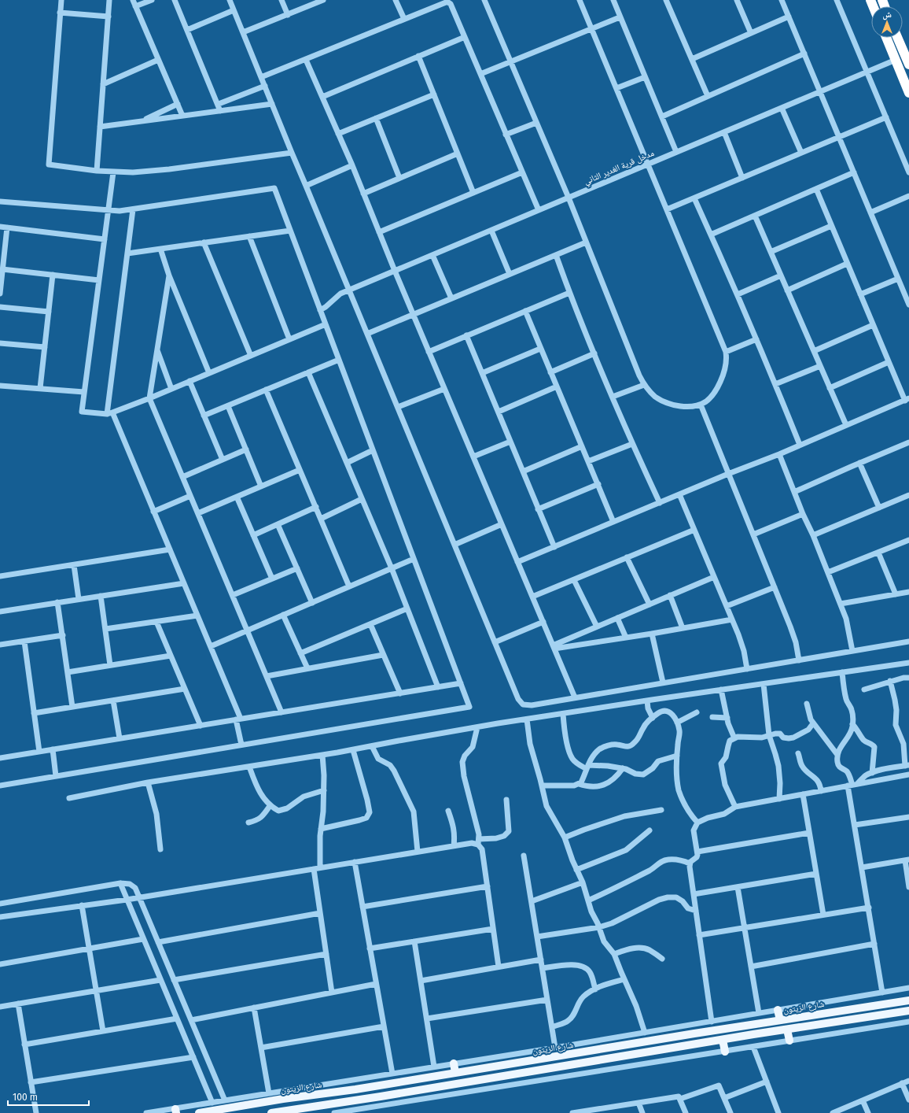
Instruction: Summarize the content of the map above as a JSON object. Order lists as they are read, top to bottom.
{
  "streets": {
    "main road": ["شارع الزيتون"],
    "street": ["مدخل قرية الغدير الثاني"]
  },
  "scale_bar": "100 m",
  "north": "top"
}
